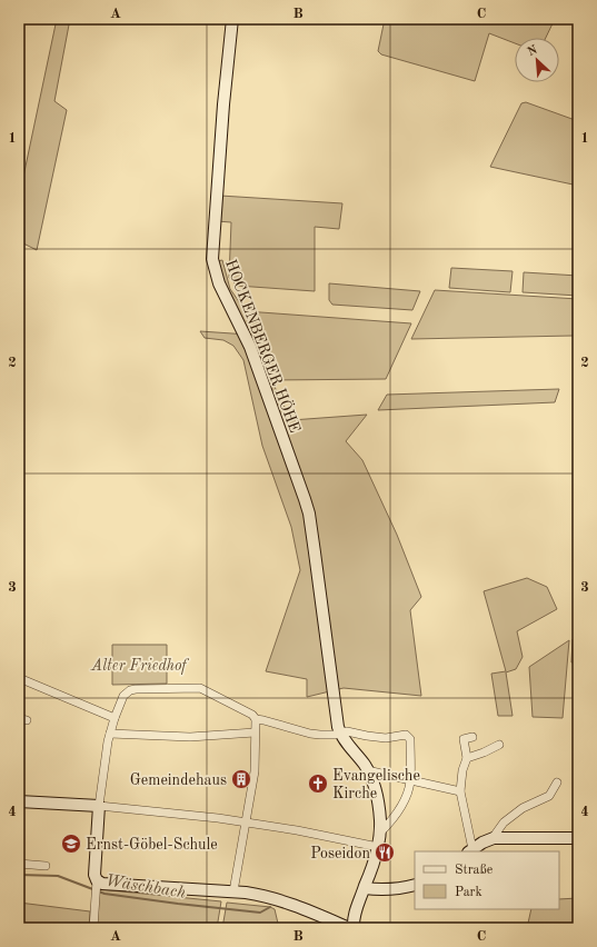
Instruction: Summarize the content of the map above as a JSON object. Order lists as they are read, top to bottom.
{
  "streets": {
    "street": ["HOCKENBERGER HÖHE"]
  },
  "water": ["Wäschbach"],
  "parks": ["Alter Friedhof"],
  "places": {
    "building": ["Gemeindehaus"],
    "church": ["Evangelische Kirche"],
    "school or university": ["Ernst-Göbel-Schule"],
    "restaurant": ["Poseidon"]
  },
  "legend": ["Straße", "Park"],
  "north": "top left",
  "grid": {
    "columns": ["A", "B", "C"],
    "rows": [
      "1",
      "2",
      "3",
      "4"
    ]
  }
}
